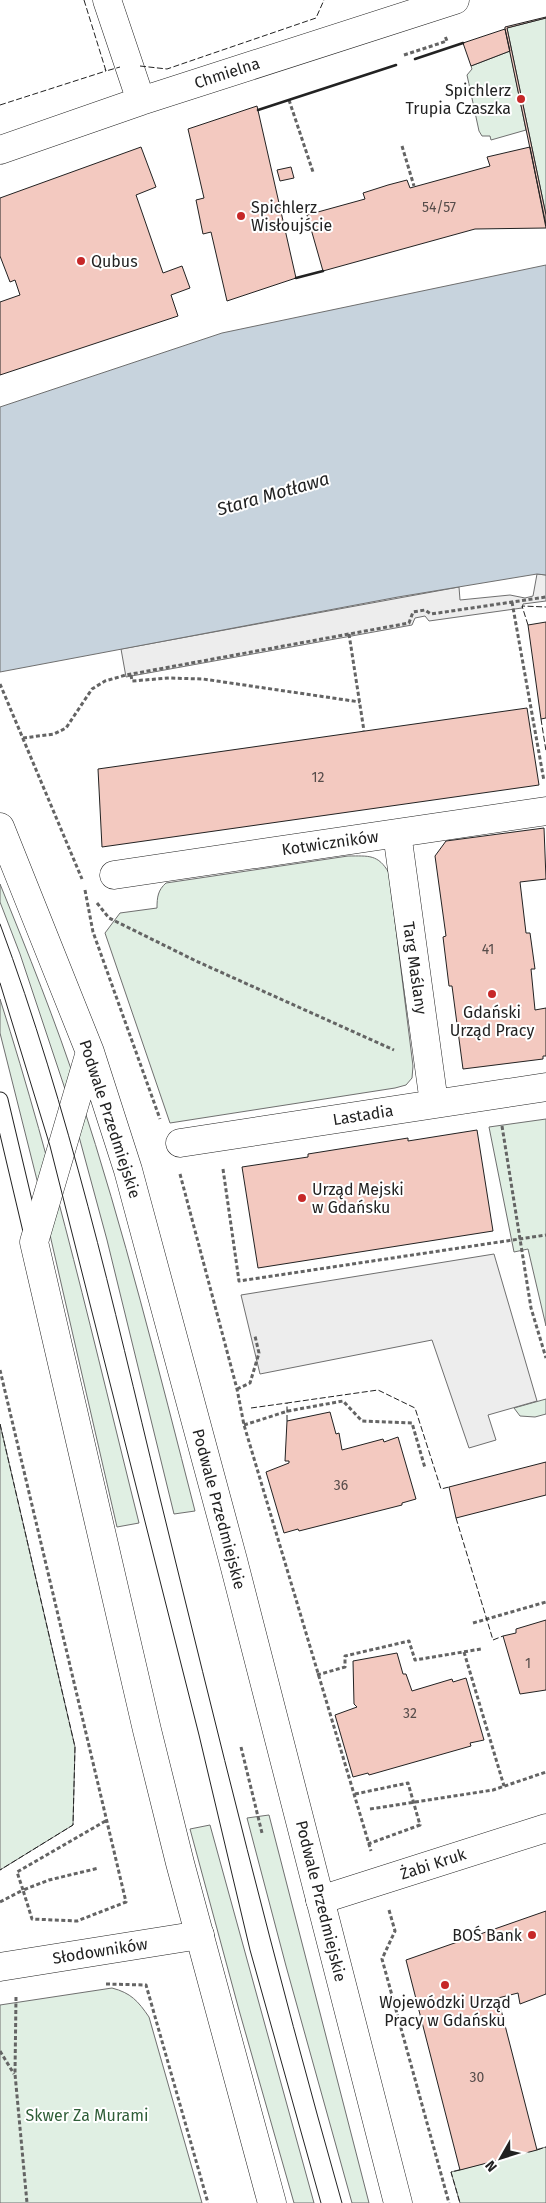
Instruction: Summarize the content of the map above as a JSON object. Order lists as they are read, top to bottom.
{
  "streets": {
    "main road": [
      "Chmielna",
      "Kotwiczników",
      "Targ Maślany",
      "Lastadia",
      "Podwale Przedmiejskie",
      "Żabi Kruk",
      "Słodowników"
    ]
  },
  "crossings": [
    ["Kotwiczników", "Targ Maślany"],
    ["Targ Maślany", "Lastadia"],
    ["Podwale Przedmiejskie", "Żabi Kruk"]
  ],
  "water": ["Stara Motława"],
  "parks": ["Skwer Za Murami"],
  "places": [
    "Spichlerz Trupia Czaszka",
    "Spichlerz Wisłoujście",
    "Qubus",
    "Gdański Urząd Pracy",
    "Urząd Mejski w Gdańsku",
    "BOŚ Bank",
    "Wojewódzki Urząd Pracy w Gdańsku"
  ],
  "house_numbers": [
    "54/57",
    "12",
    "41",
    "36",
    "1",
    "32",
    "30"
  ],
  "north": "bottom left"
}
